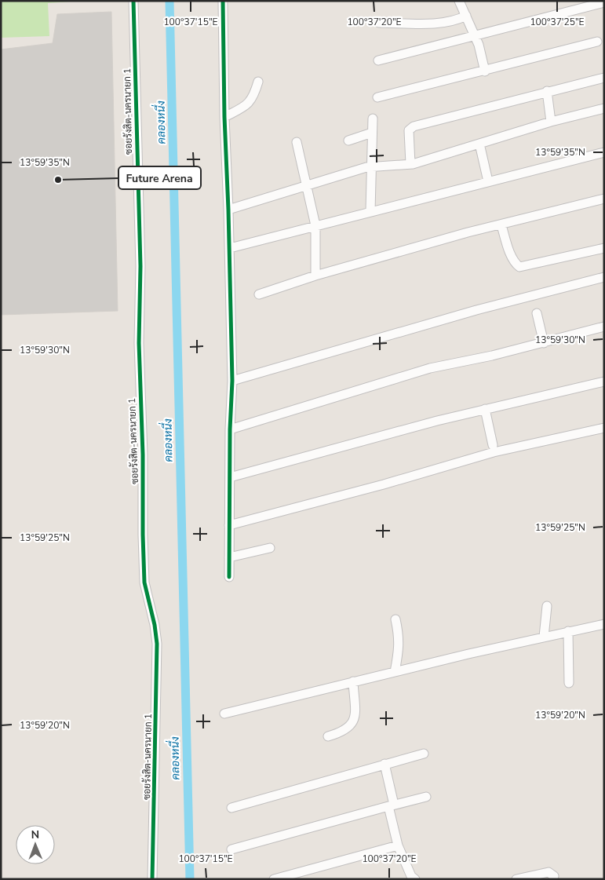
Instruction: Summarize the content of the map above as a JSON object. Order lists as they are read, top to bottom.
{
  "streets": {
    "street": ["ซอยรังสิต-นครนายก 1"]
  },
  "water": ["คลองหนึ่ง"],
  "places": ["Future Arena"],
  "north": "top",
  "coordinates": [
    "100°37'15\"E",
    "100°37'20\"E",
    "100°37'25\"E",
    "13°59'35\"N",
    "13°59'30\"N",
    "13°59'25\"N",
    "13°59'20\"N"
  ]
}
